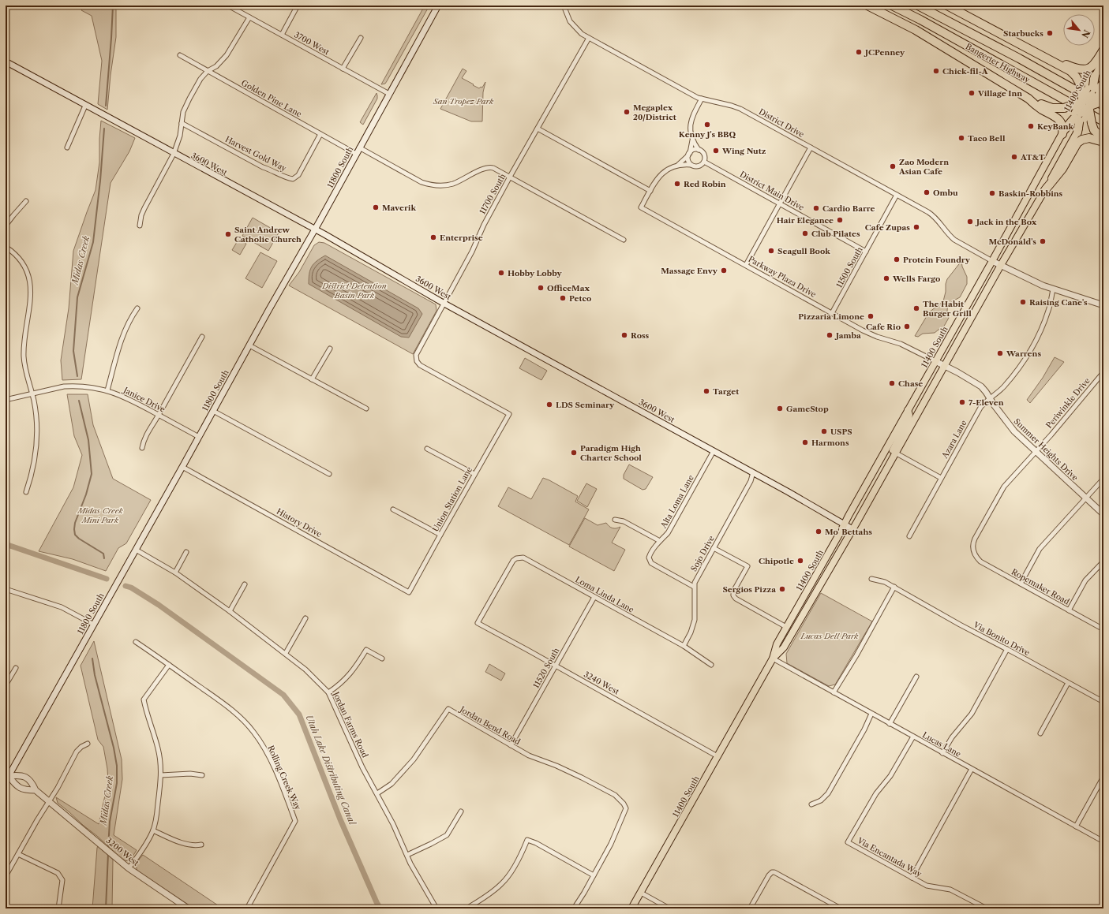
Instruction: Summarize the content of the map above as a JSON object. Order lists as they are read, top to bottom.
{
  "streets": {
    "highway": ["Bangerter Highway"],
    "main road": [
      "11400 South",
      "3600 West",
      "11800 South",
      "Summer Heights Drive",
      "3200 West"
    ],
    "street": [
      "3700 West",
      "Golden Pine Lane",
      "District Drive",
      "Harvest Gold Way",
      "District Main Drive",
      "11700 South",
      "11500 South",
      "Parkway Plaza Drive",
      "Janice Drive",
      "Periwinkle Drive",
      "Azara Lane",
      "Union Station Lane",
      "Alta Loma Lane",
      "History Drive",
      "Sojo Drive",
      "Ropemaker Road",
      "Loma Linda Lane",
      "Via Bonito Drive",
      "11520 South",
      "3240 West",
      "Jordan Farms Road",
      "Jordan Bend Road",
      "Lucas Lane",
      "Rolling Creek Way",
      "Via Encantada Way"
    ]
  },
  "crossings": [
    ["3700 West", "11800 South"],
    ["11400 South", "District Drive"],
    ["11400 South", "3600 West"],
    ["11400 South", "Parkway Plaza Drive"],
    ["11400 South", "Summer Heights Drive"],
    ["11400 South", "3240 West"],
    ["11400 South", "Lucas Lane"],
    ["Golden Pine Lane", "Harvest Gold Way"],
    ["Golden Pine Lane", "11800 South"],
    ["District Drive", "11700 South"],
    ["District Drive", "11500 South"],
    ["3600 West", "11800 South"],
    ["3600 West", "11700 South"],
    ["3600 West", "Alta Loma Lane"],
    ["3600 West", "Sojo Drive"],
    ["11800 South", "Janice Drive"],
    ["11800 South", "History Drive"],
    ["11800 South", "Jordan Farms Road"],
    ["11800 South", "3200 West"],
    ["District Main Drive", "11500 South"],
    ["District Main Drive", "Parkway Plaza Drive"],
    ["11700 South", "Union Station Lane"],
    ["11500 South", "Parkway Plaza Drive"],
    ["Parkway Plaza Drive", "Summer Heights Drive"],
    ["Periwinkle Drive", "Summer Heights Drive"],
    ["Periwinkle Drive", "Ropemaker Road"],
    ["Azara Lane", "Summer Heights Drive"],
    ["Union Station Lane", "History Drive"],
    ["Alta Loma Lane", "Sojo Drive"],
    ["Sojo Drive", "Loma Linda Lane"],
    ["Loma Linda Lane", "11520 South"],
    ["Loma Linda Lane", "3240 West"],
    ["11520 South", "3240 West"],
    ["11520 South", "Jordan Bend Road"],
    ["Jordan Farms Road", "Jordan Bend Road"],
    ["Lucas Lane", "Via Encantada Way"]
  ],
  "water": ["Midas Creek", "Utah Lake Distributing Canal"],
  "parks": [
    "San Tropez Park",
    "District Detention Basin Park",
    "Midas Creek Mini Park",
    "Lucas Dell Park"
  ],
  "places": [
    "Starbucks",
    "JCPenney",
    "Chick-fil-A",
    "Village Inn",
    "Megaplex 20/District",
    "Kenny J's BBQ",
    "KeyBank",
    "Taco Bell",
    "Wing Nutz",
    "AT&T",
    "Zao Modern Asian Cafe",
    "Red Robin",
    "Ombu",
    "Baskin-Robbins",
    "Maverik",
    "Cardio Barre",
    "Hair Elegance",
    "Jack in the Box",
    "Cafe Zupas",
    "Club Pilates",
    "Saint Andrew Catholic Church",
    "Enterprise",
    "McDonald's",
    "Seagull Book",
    "Protein Foundry",
    "Massage Envy",
    "Hobby Lobby",
    "Wells Fargo",
    "OfficeMax",
    "Petco",
    "Raising Cane's",
    "The Habit Burger Grill",
    "Pizzaria Limone",
    "Cafe Rio",
    "Ross",
    "Jamba",
    "Warrens",
    "Chase",
    "Target",
    "7-Eleven",
    "LDS Seminary",
    "GameStop",
    "USPS",
    "Harmons",
    "Paradigm High Charter School",
    "Mo' Bettahs",
    "Chipotle",
    "Sergios Pizza"
  ],
  "north": "bottom right"
}
